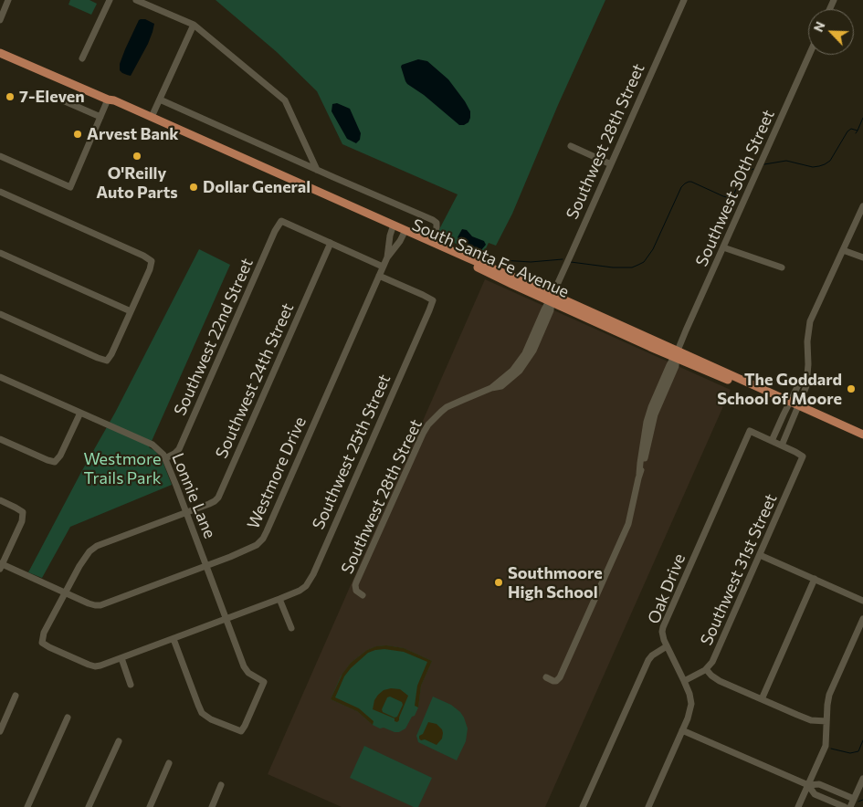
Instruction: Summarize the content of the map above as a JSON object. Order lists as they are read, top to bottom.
{
  "streets": {
    "main road": ["South Santa Fe Avenue"],
    "street": [
      "Southwest 28th Street",
      "Southwest 30th Street",
      "Southwest 22nd Street",
      "Southwest 24th Street",
      "Southwest 25th Street",
      "Westmore Drive",
      "Lonnie Lane",
      "Southwest 31st Street",
      "Oak Drive"
    ]
  },
  "crossings": [
    ["Southwest 28th Street", "South Santa Fe Avenue"],
    ["Southwest 30th Street", "South Santa Fe Avenue"],
    ["South Santa Fe Avenue", "Westmore Drive"],
    ["Southwest 22nd Street", "Southwest 24th Street"],
    ["Southwest 22nd Street", "Lonnie Lane"],
    ["Southwest 24th Street", "Southwest 25th Street"],
    ["Southwest 24th Street", "Westmore Drive"],
    ["Southwest 24th Street", "Lonnie Lane"],
    ["Southwest 25th Street", "Westmore Drive"],
    ["Southwest 25th Street", "Lonnie Lane"],
    ["Westmore Drive", "Lonnie Lane"],
    ["Southwest 31st Street", "Oak Drive"]
  ],
  "parks": ["Westmore Trails Park"],
  "places": [
    "7-Eleven",
    "Arvest Bank",
    "O'Reilly Auto Parts",
    "Dollar General",
    "The Goddard School of Moore",
    "Southmoore High School"
  ],
  "north": "top left"
}
